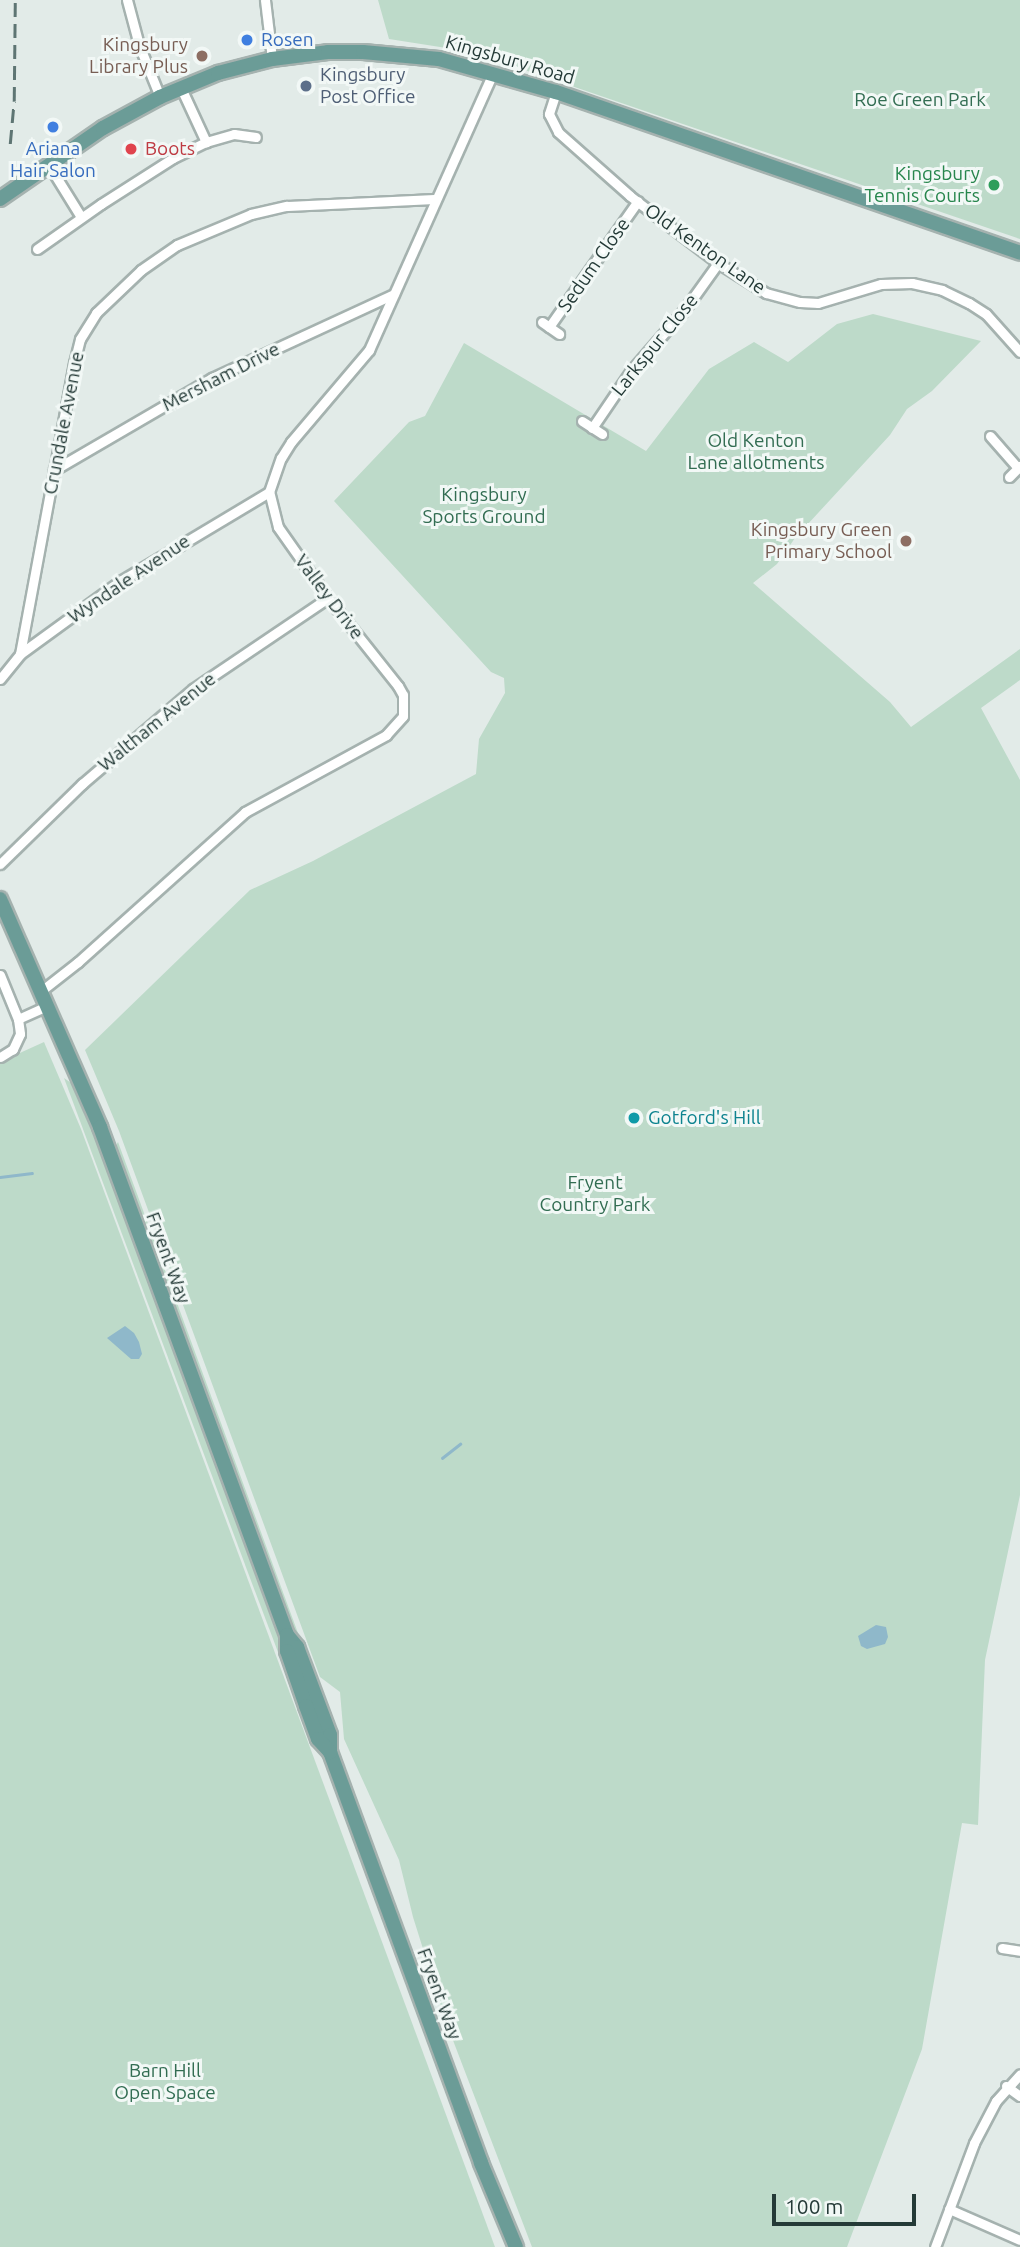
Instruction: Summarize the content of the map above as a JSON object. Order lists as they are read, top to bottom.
{
  "streets": {
    "main road": ["Kingsbury Road", "Fryent Way"],
    "street": [
      "Old Kenton Lane",
      "Sedum Close",
      "Larkspur Close",
      "Mersham Drive",
      "Crundale Avenue",
      "Wyndale Avenue",
      "Valley Drive",
      "Waltham Avenue"
    ]
  },
  "crossings": [
    ["Kingsbury Road", "Old Kenton Lane"],
    ["Old Kenton Lane", "Sedum Close"],
    ["Old Kenton Lane", "Larkspur Close"],
    ["Mersham Drive", "Crundale Avenue"],
    ["Crundale Avenue", "Wyndale Avenue"],
    ["Wyndale Avenue", "Valley Drive"],
    ["Valley Drive", "Waltham Avenue"],
    ["Valley Drive", "Fryent Way"]
  ],
  "parks": [
    "Roe Green Park",
    "Old Kenton Lane allotments",
    "Kingsbury Sports Ground",
    "Fryent Country Park",
    "Barn Hill Open Space"
  ],
  "places": [
    "Rosen",
    "Kingsbury Library Plus",
    "Kingsbury Post Office",
    "Ariana Hair Salon",
    "Boots",
    "Kingsbury Tennis Courts",
    "Kingsbury Green Primary School",
    "Gotford's Hill"
  ],
  "scale_bar": "100 m"
}
